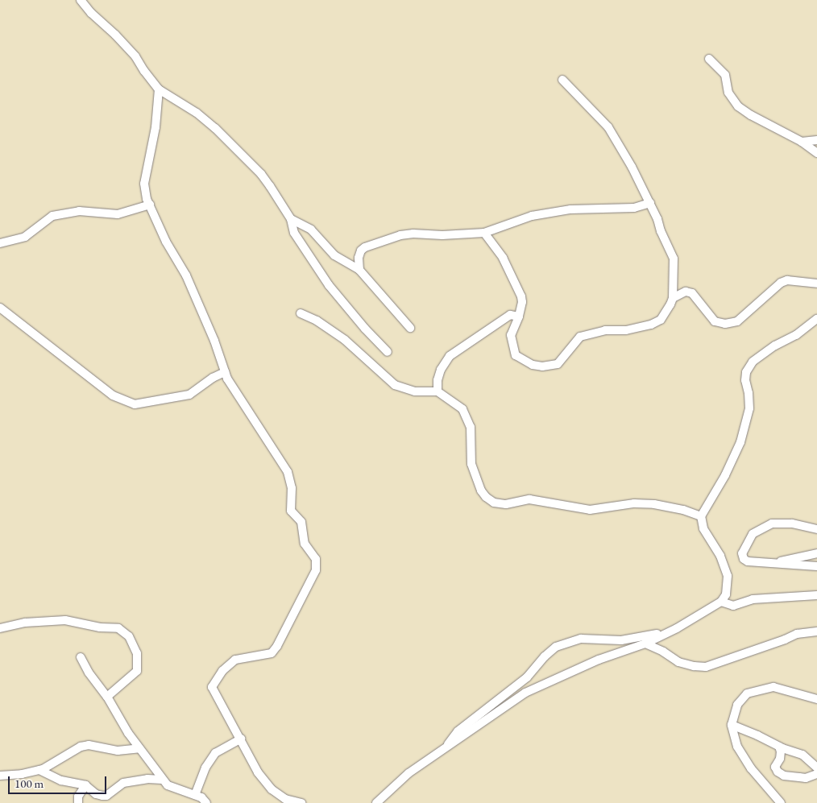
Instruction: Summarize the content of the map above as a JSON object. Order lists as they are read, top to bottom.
{
  "scale_bar": "100 m"
}
